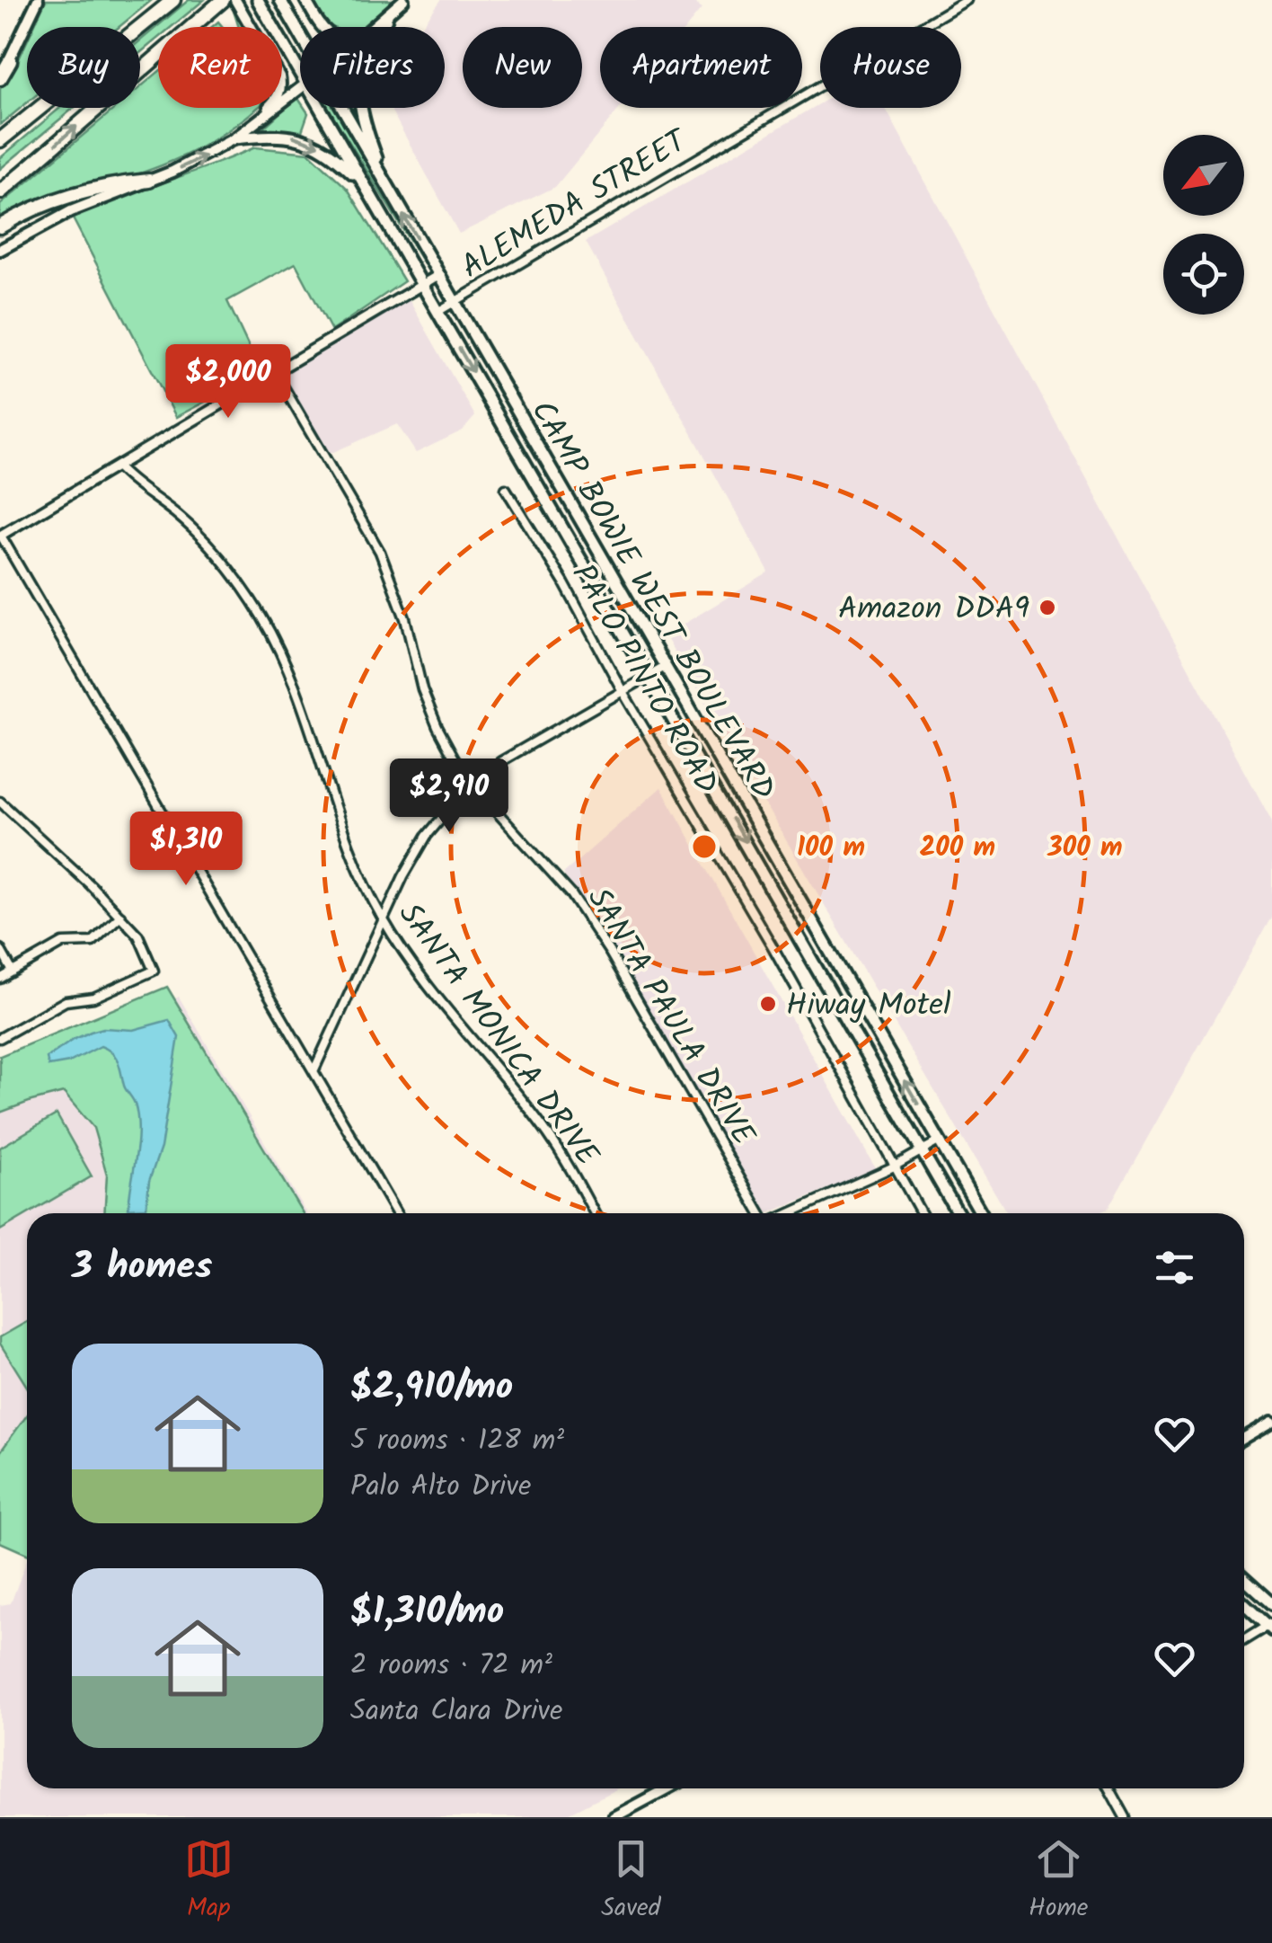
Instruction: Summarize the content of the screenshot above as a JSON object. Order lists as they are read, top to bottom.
{
  "streets": {
    "main road": ["CAMP BOWIE WEST BOULEVARD"],
    "street": [
      "ALEMEDA STREET",
      "PALO PINTO ROAD",
      "SANTA PAULA DRIVE",
      "SANTA MONICA DRIVE"
    ]
  },
  "crossings": [
    ["ALEMEDA STREET", "CAMP BOWIE WEST BOULEVARD"],
    ["ALEMEDA STREET", "SANTA PAULA DRIVE"],
    ["ALEMEDA STREET", "SANTA MONICA DRIVE"]
  ],
  "places": ["Amazon DDA9", "Hiway Motel"],
  "north": "bottom left",
  "page": {
    "chip": [
      "Buy",
      "Rent",
      "Filters",
      "New",
      "Apartment",
      "House"
    ],
    "price": ["$2,000", "$2,910", "$1,310"],
    "heading": "3 homes",
    "list": [
      {
        "name": "$2,910/mo",
        "note": "5 rooms · 128 m² · Palo Alto Drive"
      },
      {
        "name": "$1,310/mo",
        "note": "2 rooms · 72 m² · Santa Clara Drive"
      }
    ],
    "tabs": ["Map", "Saved", "Home"]
  },
  "rings": ["100 m", "200 m", "300 m"]
}
